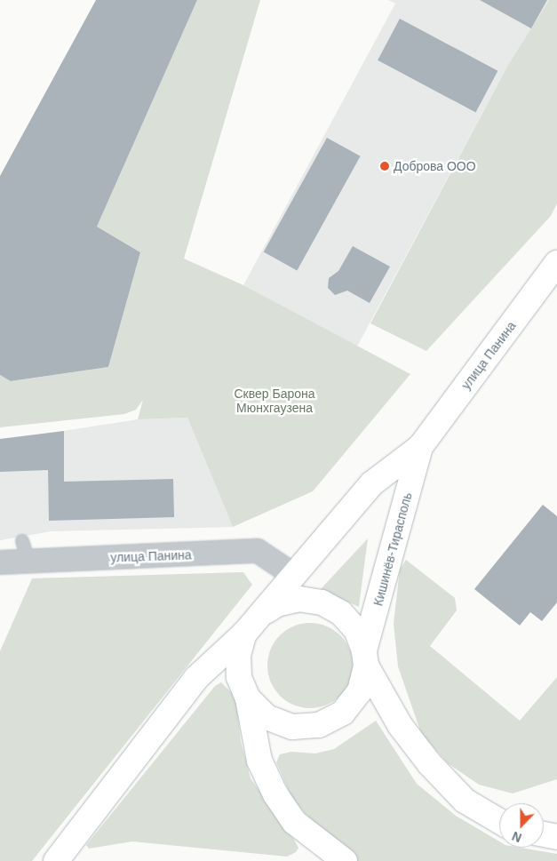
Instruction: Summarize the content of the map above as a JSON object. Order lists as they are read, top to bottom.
{
  "streets": {
    "main road": ["улица Панина", "Кишинёв-Тирасполь"]
  },
  "crossings": [
    ["улица Панина", "Кишинёв-Тирасполь"]
  ],
  "parks": ["Сквер Барона Мюнхгаузена"],
  "places": ["Доброва ООО"],
  "north": "bottom"
}
